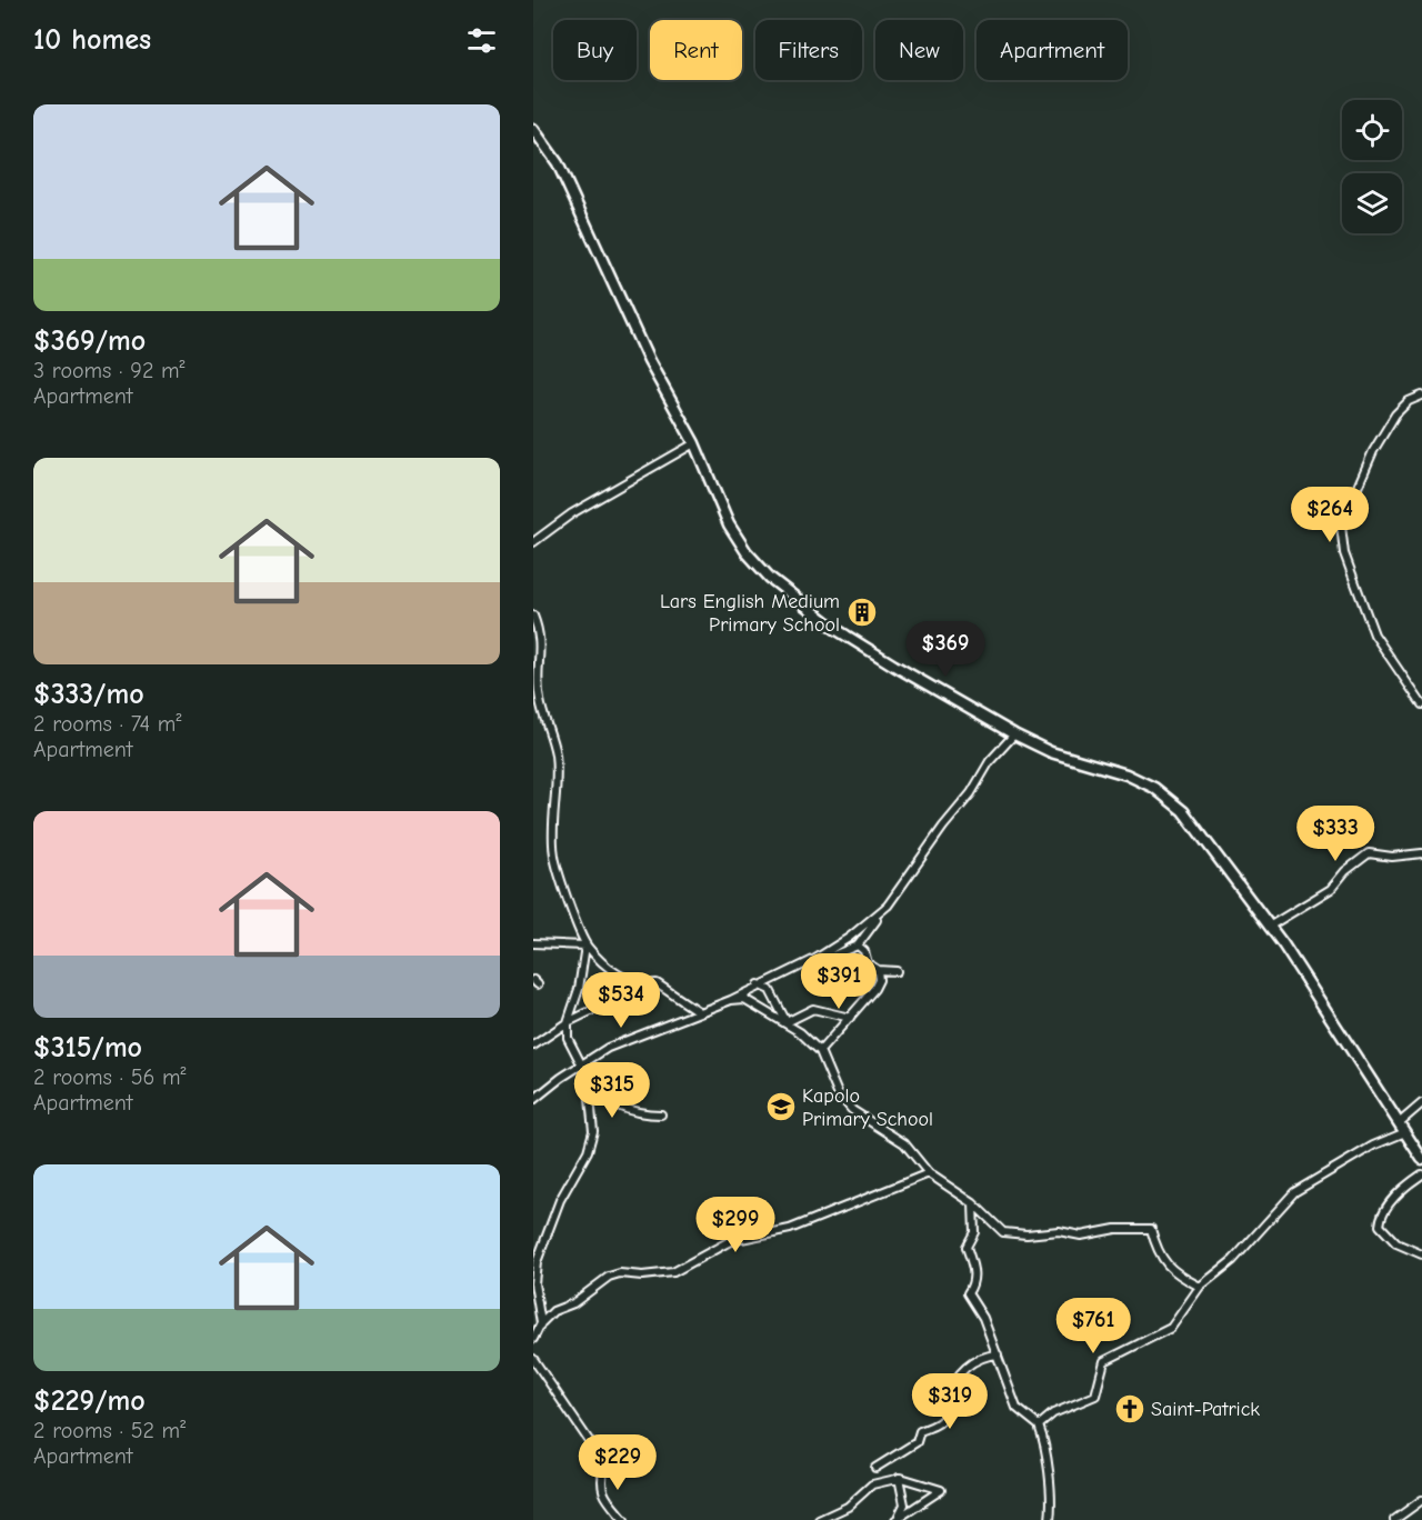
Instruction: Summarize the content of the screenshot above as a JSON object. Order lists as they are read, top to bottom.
{
  "places": {
    "building": ["Lars English Medium Primary School"],
    "school or university": ["Kapolo Primary School"],
    "church": ["Saint-Patrick"]
  },
  "page": {
    "heading": "10 homes",
    "chip": [
      "Buy",
      "Rent",
      "Filters",
      "New",
      "Apartment"
    ],
    "list": [
      {
        "name": "$369/mo",
        "note": "3 rooms · 92 m² · Apartment"
      },
      {
        "name": "$333/mo",
        "note": "2 rooms · 74 m² · Apartment"
      },
      {
        "name": "$315/mo",
        "note": "2 rooms · 56 m² · Apartment"
      },
      {
        "name": "$229/mo",
        "note": "2 rooms · 52 m² · Apartment"
      }
    ],
    "price": [
      "$264",
      "$369",
      "$333",
      "$391",
      "$534",
      "$315",
      "$299",
      "$761",
      "$319",
      "$229"
    ]
  }
}
